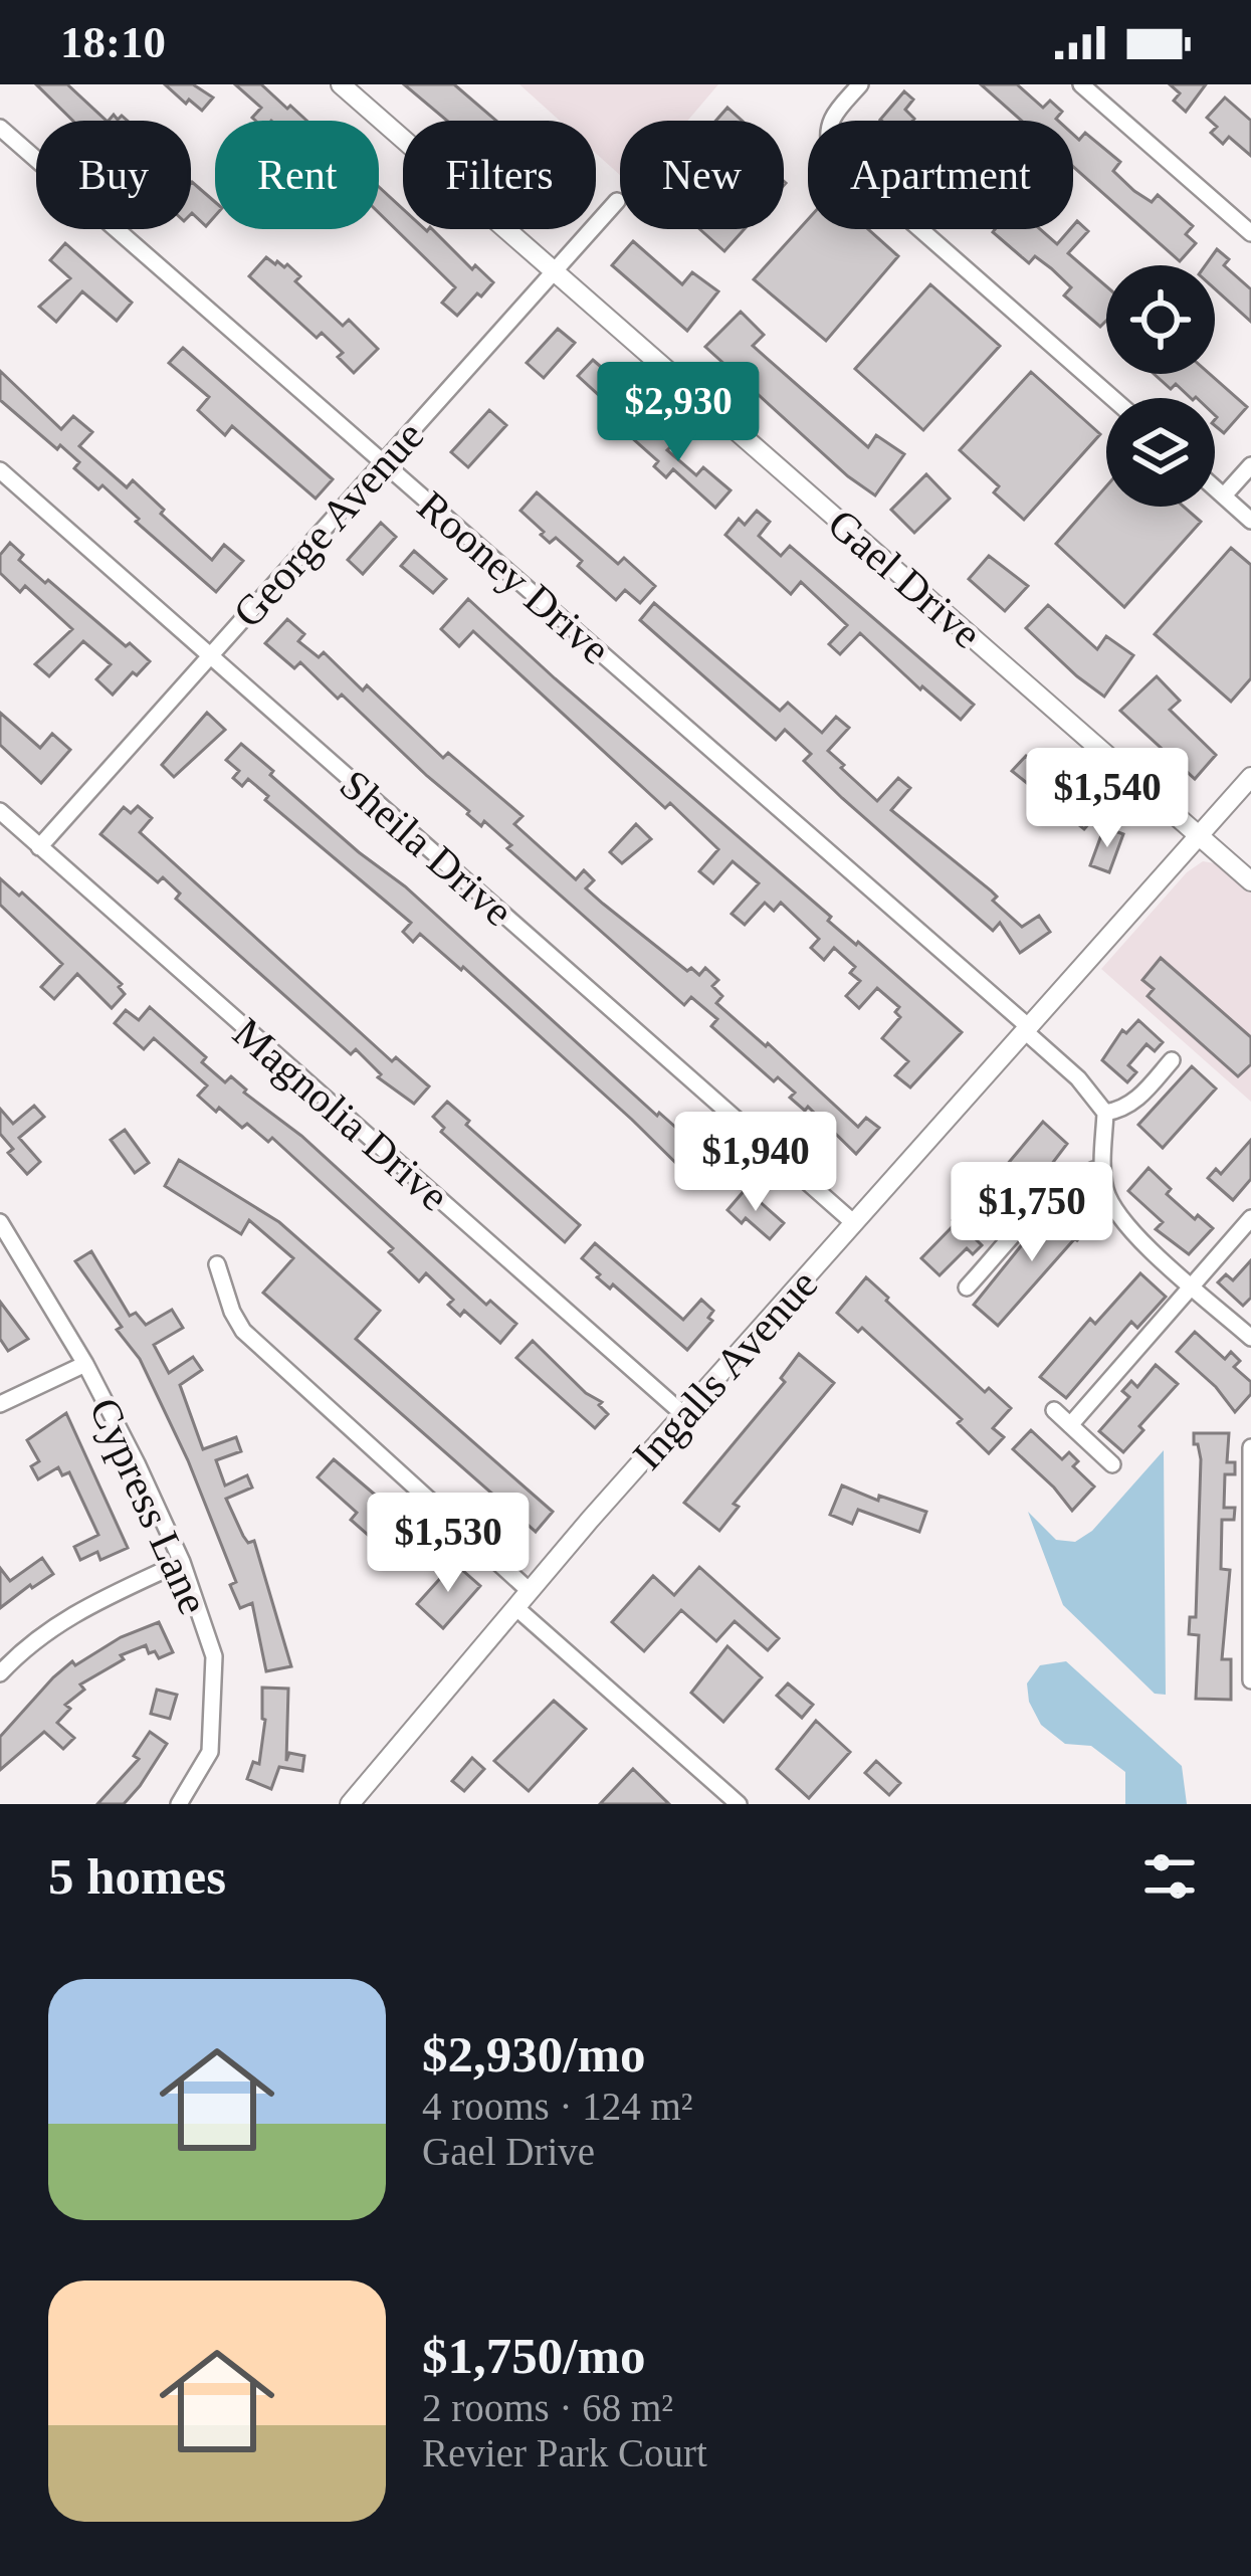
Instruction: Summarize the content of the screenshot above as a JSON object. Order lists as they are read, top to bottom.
{
  "streets": {
    "street": [
      "George Avenue",
      "Rooney Drive",
      "Gael Drive",
      "Sheila Drive",
      "Magnolia Drive",
      "Ingalls Avenue",
      "Cypress Lane"
    ]
  },
  "crossings": [
    ["George Avenue", "Rooney Drive"],
    ["George Avenue", "Gael Drive"],
    ["George Avenue", "Sheila Drive"],
    ["George Avenue", "Magnolia Drive"],
    ["Rooney Drive", "Ingalls Avenue"],
    ["Gael Drive", "Ingalls Avenue"],
    ["Sheila Drive", "Ingalls Avenue"],
    ["Magnolia Drive", "Ingalls Avenue"]
  ],
  "page": {
    "status": "18:10",
    "chip": [
      "Buy",
      "Rent",
      "Filters",
      "New",
      "Apartment"
    ],
    "price": [
      "$2,930",
      "$1,540",
      "$1,940",
      "$1,750",
      "$1,530"
    ],
    "heading": "5 homes",
    "list": [
      {
        "name": "$2,930/mo",
        "note": "4 rooms · 124 m² · Gael Drive"
      },
      {
        "name": "$1,750/mo",
        "note": "2 rooms · 68 m² · Revier Park Court"
      }
    ]
  }
}
